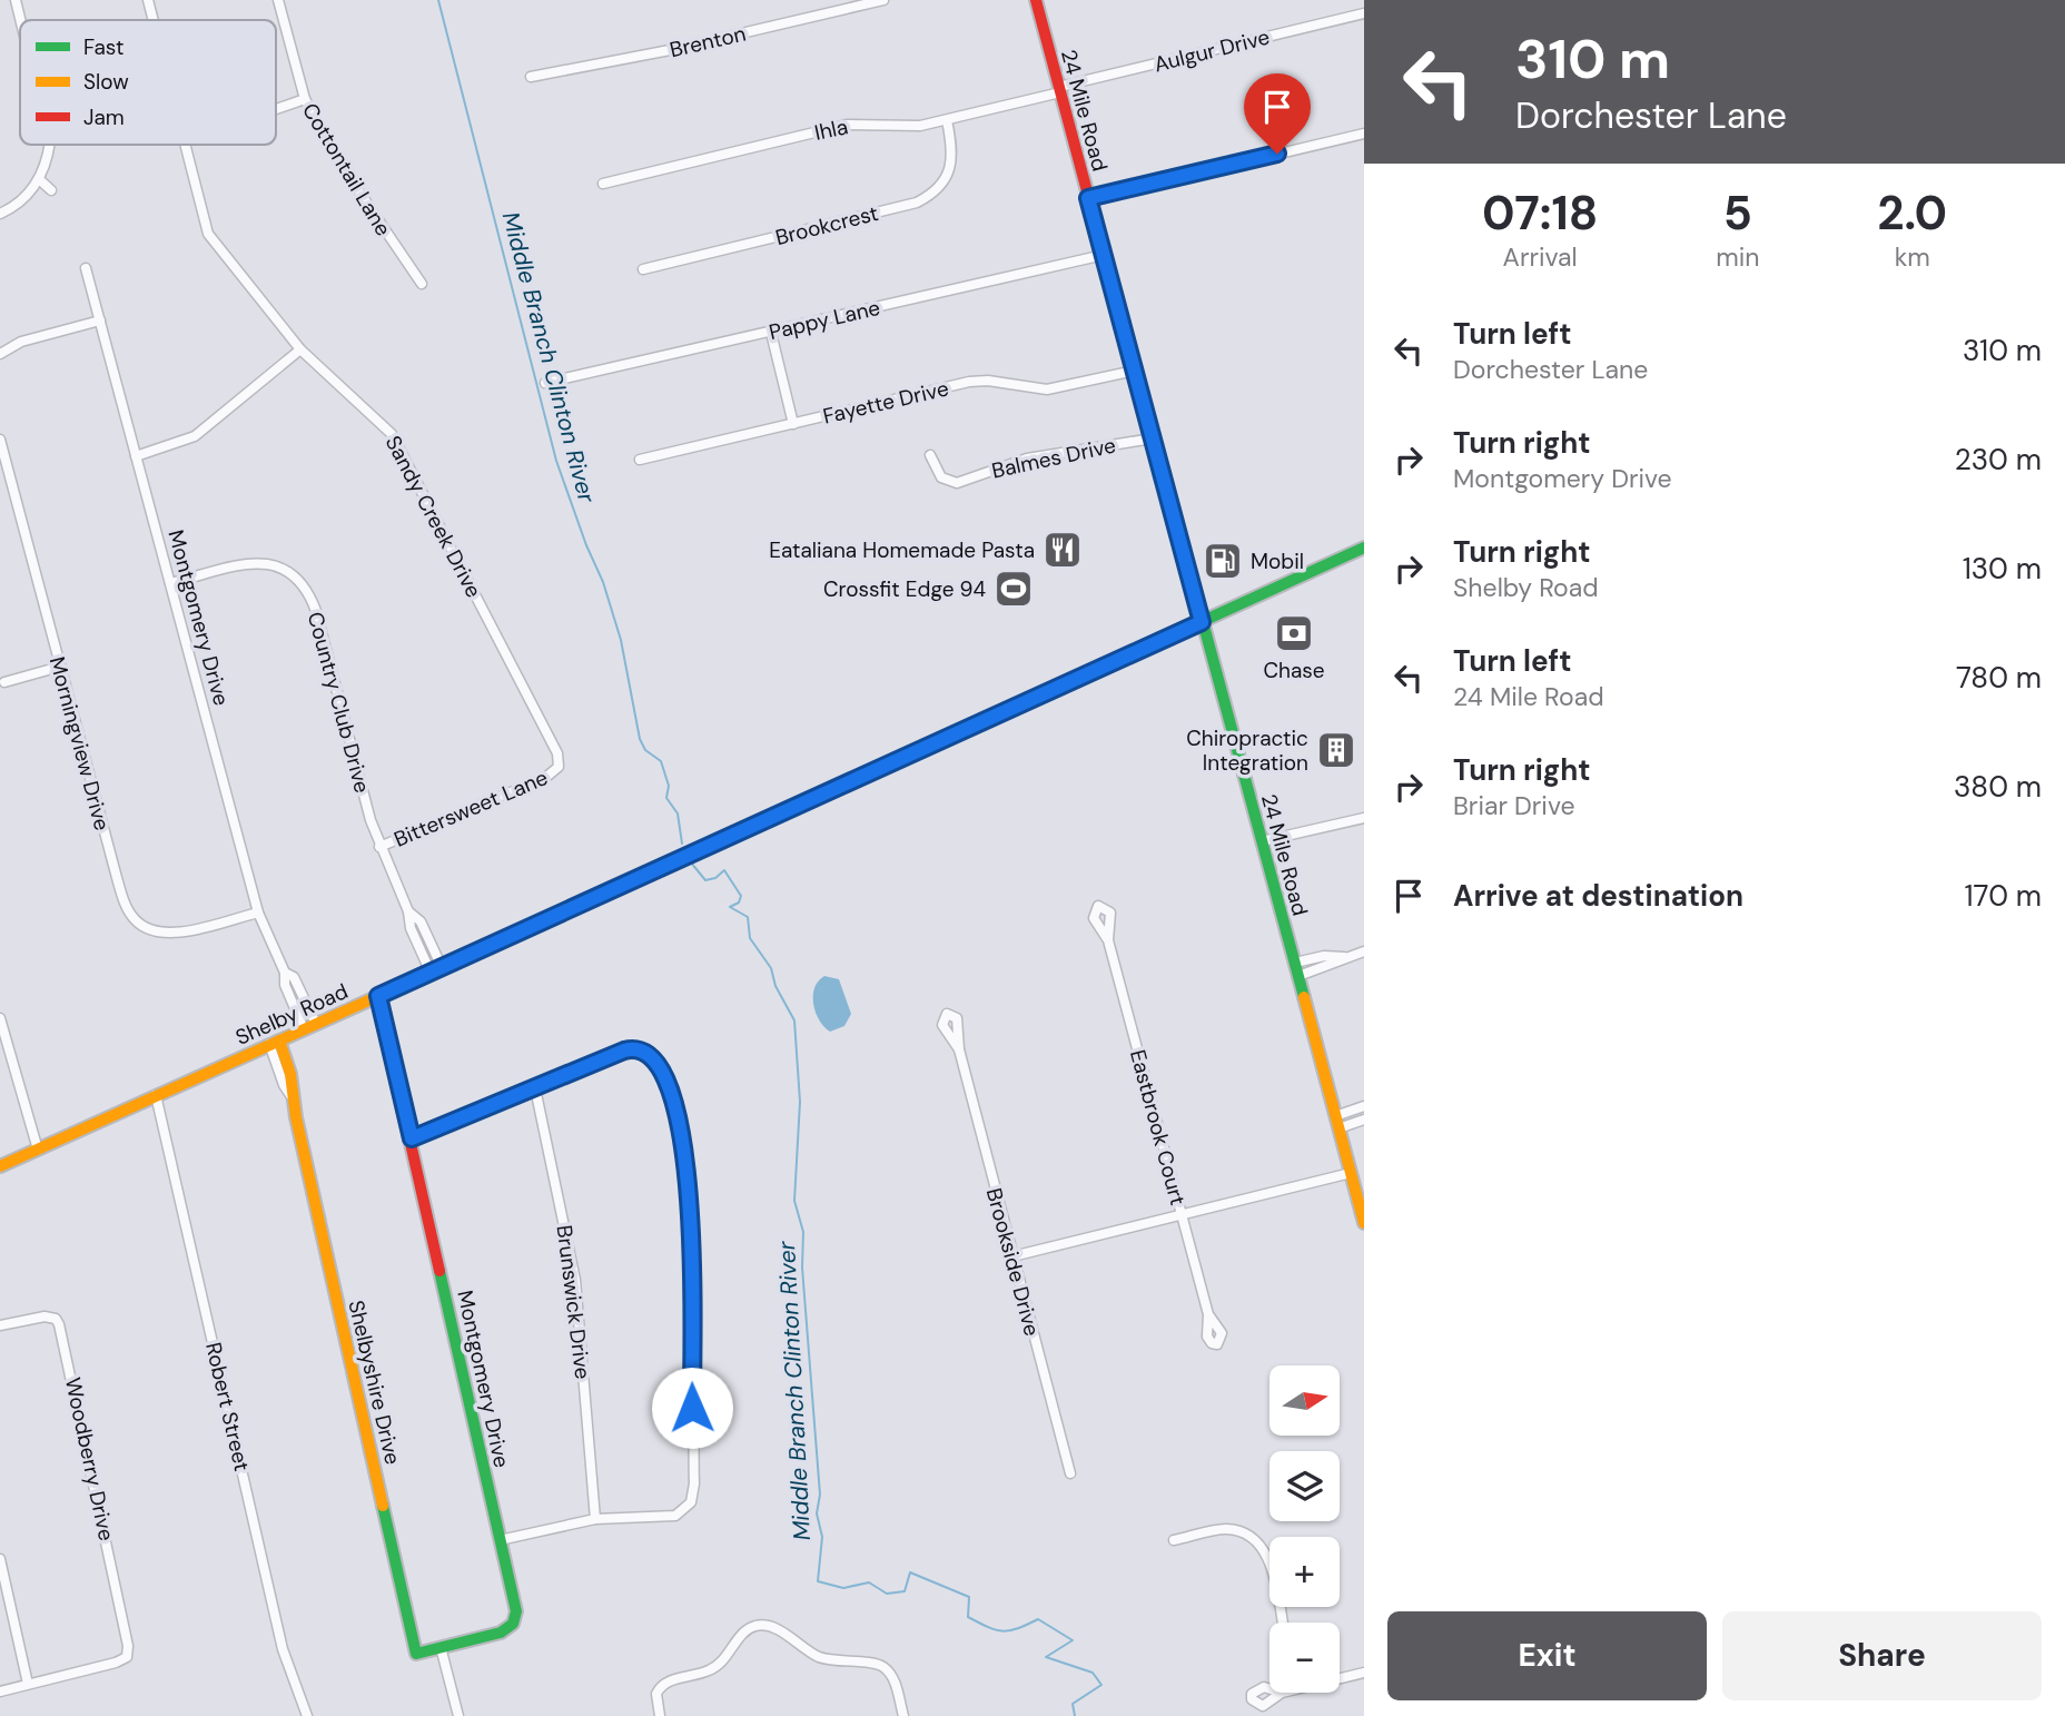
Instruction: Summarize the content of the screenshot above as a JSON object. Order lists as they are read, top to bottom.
{
  "streets": {
    "street": [
      "Brenton",
      "Aulgur Drive",
      "24 Mile Road",
      "Ihla",
      "Cottontail Lane",
      "Brookcrest",
      "Pappy Lane",
      "Fayette Drive",
      "Balmes Drive",
      "Sandy Creek Drive",
      "Montgomery Drive",
      "Country Club Drive",
      "Morningview Drive",
      "Bittersweet Lane",
      "Shelby Road",
      "Eastbrook Court",
      "Brookside Drive",
      "Brunswick Drive",
      "Shelbyshire Drive",
      "Robert Street",
      "Woodberry Drive"
    ]
  },
  "crossings": [
    ["Aulgur Drive", "24 Mile Road"],
    ["Aulgur Drive", "Ihla"],
    ["24 Mile Road", "Ihla"],
    ["24 Mile Road", "Pappy Lane"],
    ["24 Mile Road", "Fayette Drive"],
    ["24 Mile Road", "Balmes Drive"],
    ["24 Mile Road", "Shelby Road"],
    ["Ihla", "Brookcrest"],
    ["Sandy Creek Drive", "Bittersweet Lane"],
    ["Montgomery Drive", "Country Club Drive"],
    ["Montgomery Drive", "Morningview Drive"],
    ["Montgomery Drive", "Shelby Road"],
    ["Montgomery Drive", "Shelbyshire Drive"],
    ["Country Club Drive", "Bittersweet Lane"],
    ["Country Club Drive", "Shelby Road"],
    ["Shelby Road", "Shelbyshire Drive"],
    ["Shelby Road", "Robert Street"]
  ],
  "water": ["Middle Branch Clinton River"],
  "places": {
    "restaurant": ["Eataliana Homemade Pasta"],
    "fuel station": ["Mobil"],
    "sports": ["Crossfit Edge 94"],
    "bank": ["Chase"],
    "building": ["Chiropractic Integration"]
  },
  "legend": ["Fast", "Slow", "Jam"],
  "north": "right",
  "page": {
    "turn": ["310 m", "Dorchester Lane"],
    "eta": [
      "07:18",
      "Arrival",
      "5",
      "min",
      "2.0",
      "km"
    ],
    "list": [
      {
        "name": "Turn left",
        "note": "Dorchester Lane",
        "value": "310 m"
      },
      {
        "name": "Turn right",
        "note": "Montgomery Drive",
        "value": "230 m"
      },
      {
        "name": "Turn right",
        "note": "Shelby Road",
        "value": "130 m"
      },
      {
        "name": "Turn left",
        "note": "24 Mile Road",
        "value": "780 m"
      },
      {
        "name": "Turn right",
        "note": "Briar Drive",
        "value": "380 m"
      },
      {
        "name": "Arrive at destination",
        "value": "170 m"
      }
    ],
    "map_buttons": ["+", "−"],
    "buttons": ["Exit", "Share"]
  }
}
